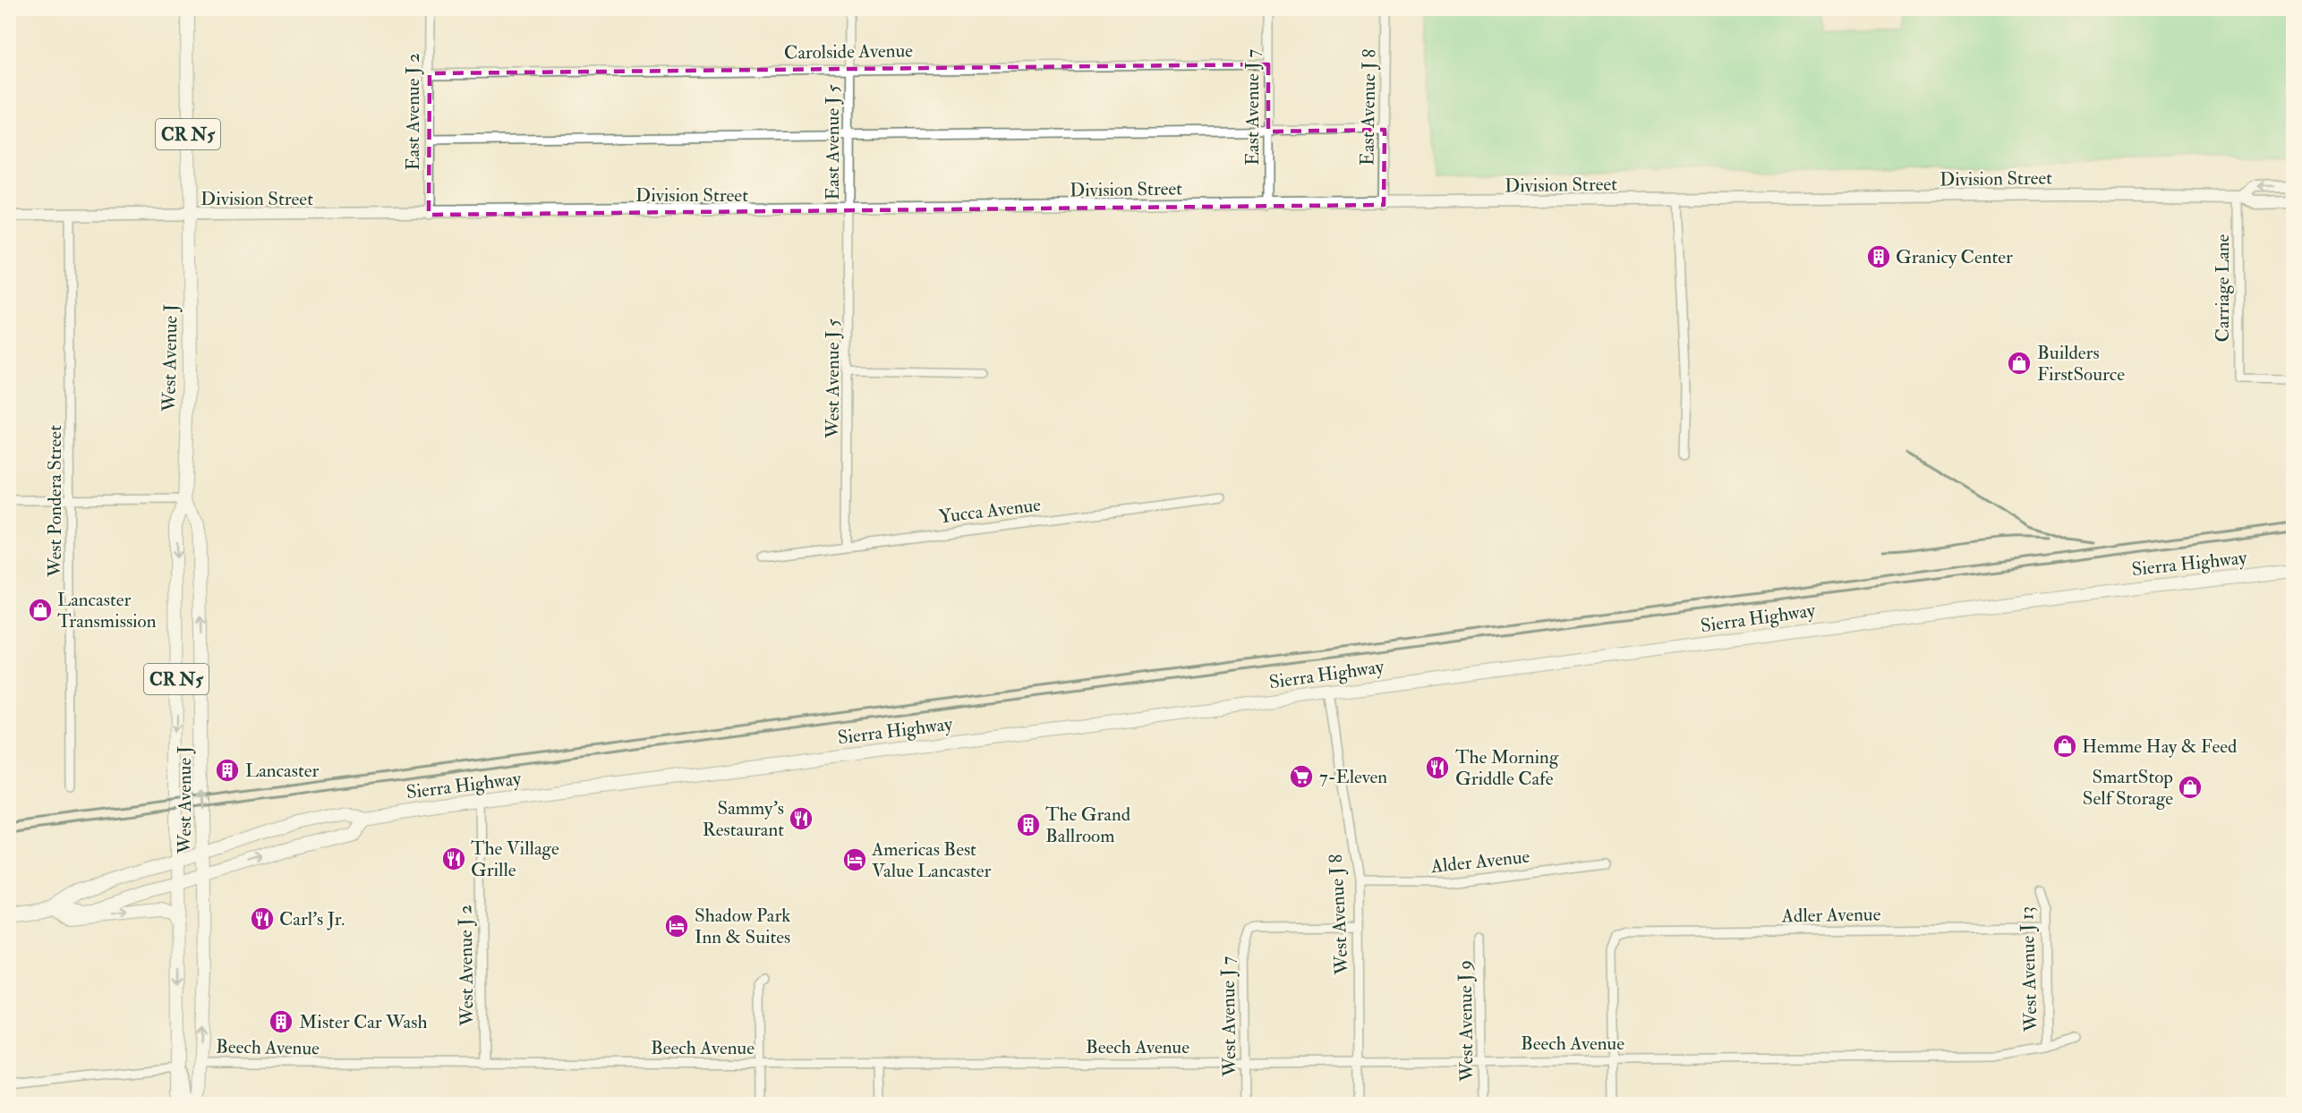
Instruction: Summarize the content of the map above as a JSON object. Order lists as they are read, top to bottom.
{
  "streets": {
    "main road": [
      "CR N5",
      "Division Street",
      "West Avenue J",
      "Sierra Highway"
    ],
    "street": [
      "Carolside Avenue",
      "East Avenue J 7",
      "East Avenue J 8",
      "East Avenue J 2",
      "East Avenue J 5",
      "Carriage Lane",
      "West Avenue J 5",
      "West Pondera Street",
      "Yucca Avenue",
      "Alder Avenue",
      "West Avenue J 8",
      "Adler Avenue",
      "West Avenue J 2",
      "West Avenue J 13",
      "West Avenue J 7",
      "West Avenue J 9",
      "Beech Avenue"
    ]
  },
  "crossings": [
    ["Carolside Avenue", "East Avenue J 7"],
    ["Carolside Avenue", "East Avenue J 2"],
    ["Carolside Avenue", "East Avenue J 5"],
    ["East Avenue J 7", "Division Street"],
    ["East Avenue J 8", "Division Street"],
    ["East Avenue J 2", "Division Street"],
    ["CR N5", "Division Street"],
    ["CR N5", "West Avenue J"],
    ["East Avenue J 5", "Division Street"],
    ["East Avenue J 5", "West Avenue J 5"],
    ["Division Street", "Carriage Lane"],
    ["Division Street", "West Avenue J"],
    ["Division Street", "West Avenue J 5"],
    ["Division Street", "West Pondera Street"],
    ["West Avenue J", "Sierra Highway"],
    ["West Avenue J", "Beech Avenue"],
    ["West Avenue J 5", "Yucca Avenue"],
    ["Sierra Highway", "West Avenue J 8"],
    ["Sierra Highway", "West Avenue J 2"],
    ["Alder Avenue", "West Avenue J 8"],
    ["West Avenue J 8", "West Avenue J 7"],
    ["West Avenue J 8", "Beech Avenue"],
    ["Adler Avenue", "West Avenue J 13"],
    ["Adler Avenue", "Beech Avenue"],
    ["West Avenue J 2", "Beech Avenue"],
    ["West Avenue J 13", "Beech Avenue"],
    ["West Avenue J 7", "Beech Avenue"],
    ["West Avenue J 9", "Beech Avenue"]
  ],
  "places": {
    "building": [
      "Granicy Center",
      "Lancaster",
      "The Grand Ballroom",
      "Mister Car Wash"
    ],
    "shop": [
      "Builders FirstSource",
      "Lancaster Transmission",
      "Hemme Hay & Feed",
      "SmartStop Self Storage"
    ],
    "restaurant": [
      "The Morning Griddle Cafe",
      "Sammy's Restaurant",
      "The Village Grille",
      "Carl's Jr."
    ],
    "supermarket": ["7-Eleven"],
    "hotel": ["Americas Best Value Lancaster", "Shadow Park Inn & Suites"]
  }
}
